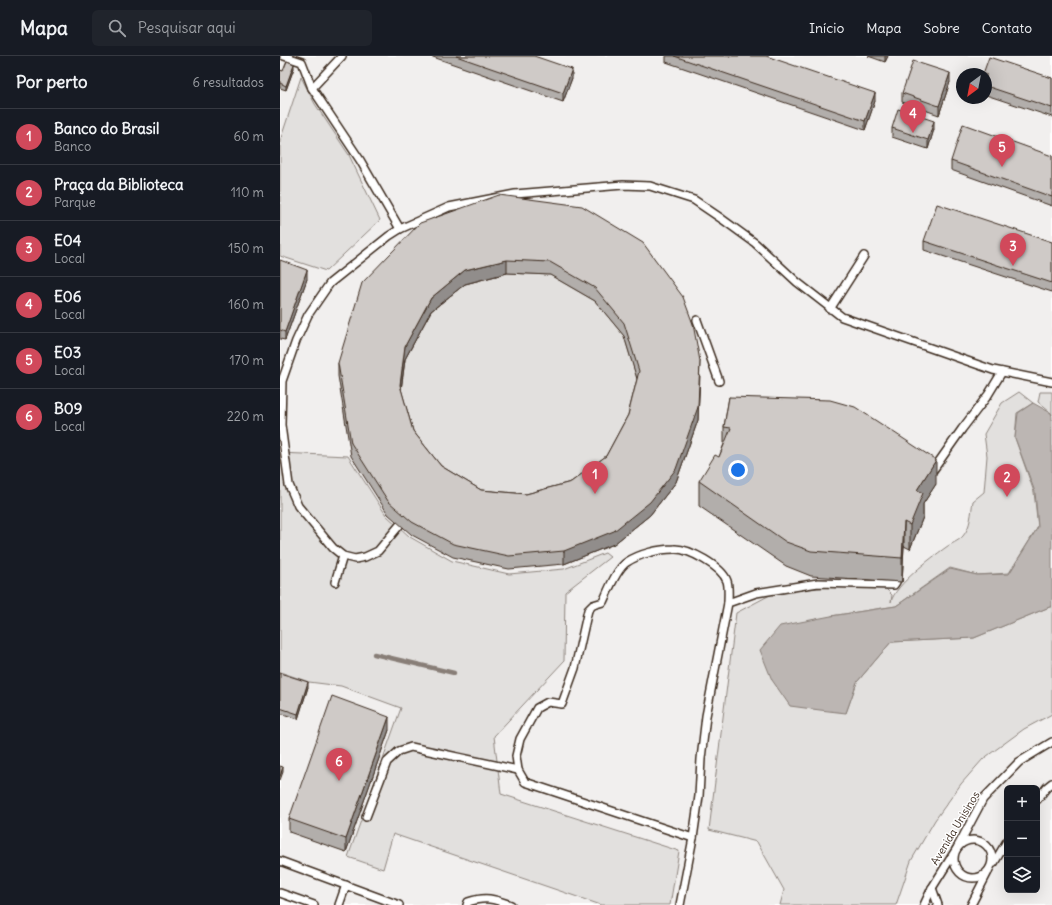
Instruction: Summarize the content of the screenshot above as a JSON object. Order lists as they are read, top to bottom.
{
  "streets": {
    "lane": ["Avenida Unisinos"]
  },
  "north": "bottom left",
  "page": {
    "header": "Mapa",
    "search": "Pesquisar aqui",
    "nav": [
      "Início",
      "Mapa",
      "Sobre",
      "Contato"
    ],
    "heading": ["Por perto", "6 resultados"],
    "pins": [
      "4",
      "5",
      "3",
      "1",
      "2",
      "6"
    ],
    "list": [
      {
        "mark": "1",
        "name": "Banco do Brasil",
        "note": "Banco",
        "value": "60 m"
      },
      {
        "mark": "2",
        "name": "Praça da Biblioteca",
        "note": "Parque",
        "value": "110 m"
      },
      {
        "mark": "3",
        "name": "E04",
        "note": "Local",
        "value": "150 m"
      },
      {
        "mark": "4",
        "name": "E06",
        "note": "Local",
        "value": "160 m"
      },
      {
        "mark": "5",
        "name": "E03",
        "note": "Local",
        "value": "170 m"
      },
      {
        "mark": "6",
        "name": "B09",
        "note": "Local",
        "value": "220 m"
      }
    ],
    "map_buttons": ["+", "−"]
  }
}
